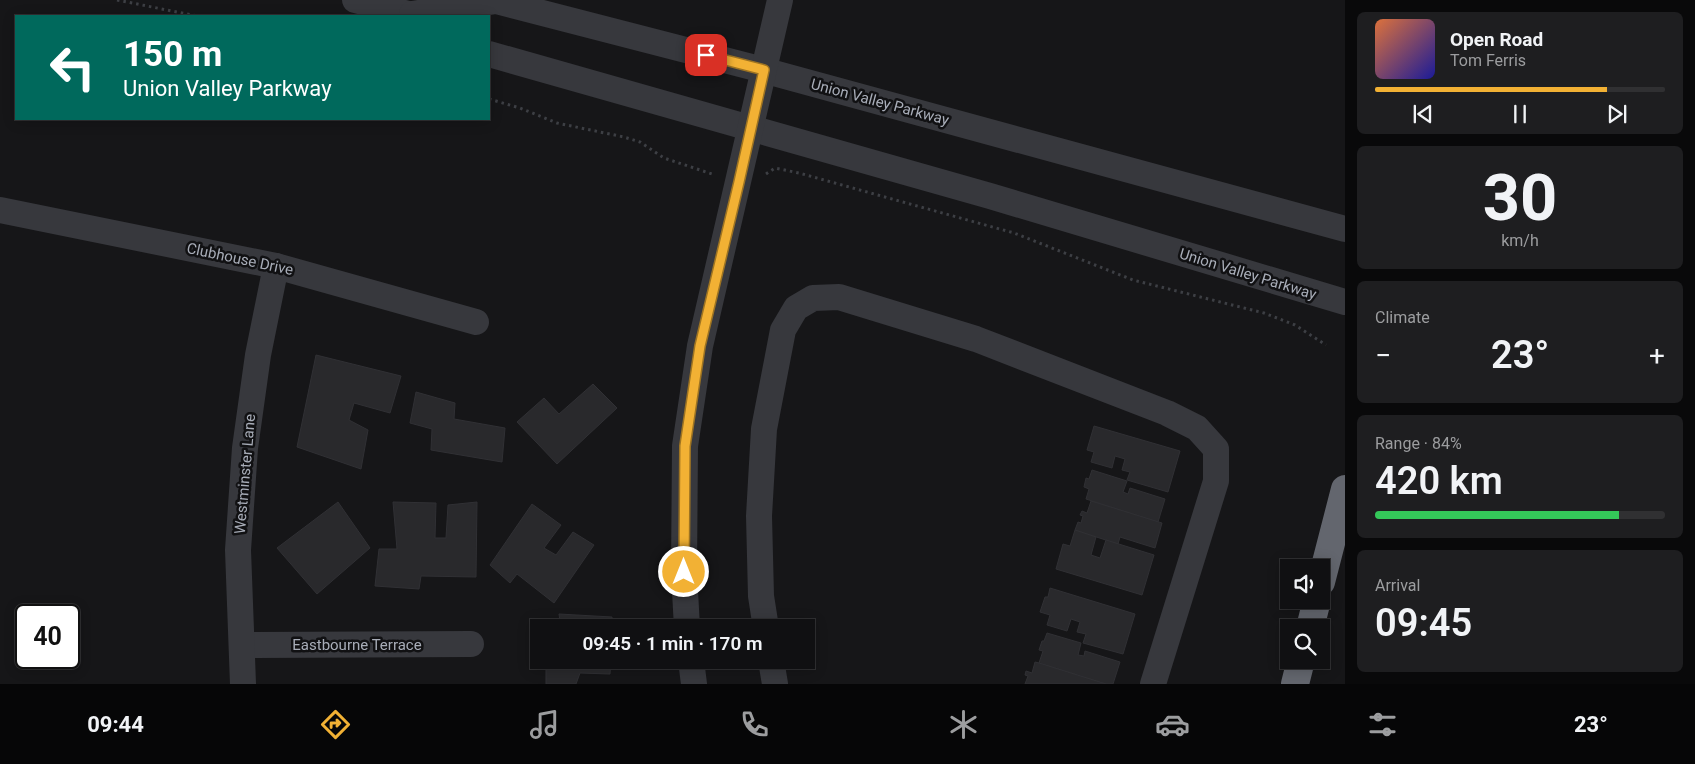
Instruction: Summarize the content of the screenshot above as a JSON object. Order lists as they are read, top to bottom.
{
  "streets": {
    "street": [
      "Union Valley Parkway",
      "Clubhouse Drive",
      "Westminster Lane",
      "Eastbourne Terrace"
    ]
  },
  "crossings": [
    ["Clubhouse Drive", "Westminster Lane"],
    ["Westminster Lane", "Eastbourne Terrace"]
  ],
  "page": {
    "turn": ["150 m", "Union Valley Parkway"],
    "song": ["Open Road", "Tom Ferris"],
    "tile": [
      ["30", "km/h"],
      "Climate",
      ["Range · 84%", "420 km"],
      ["Arrival", "09:45"]
    ],
    "heat": ["−", "23°", "+"],
    "limit": "40",
    "trip": "09:45 · 1 min · 170 m",
    "tabs": ["09:44", "23°"]
  }
}
